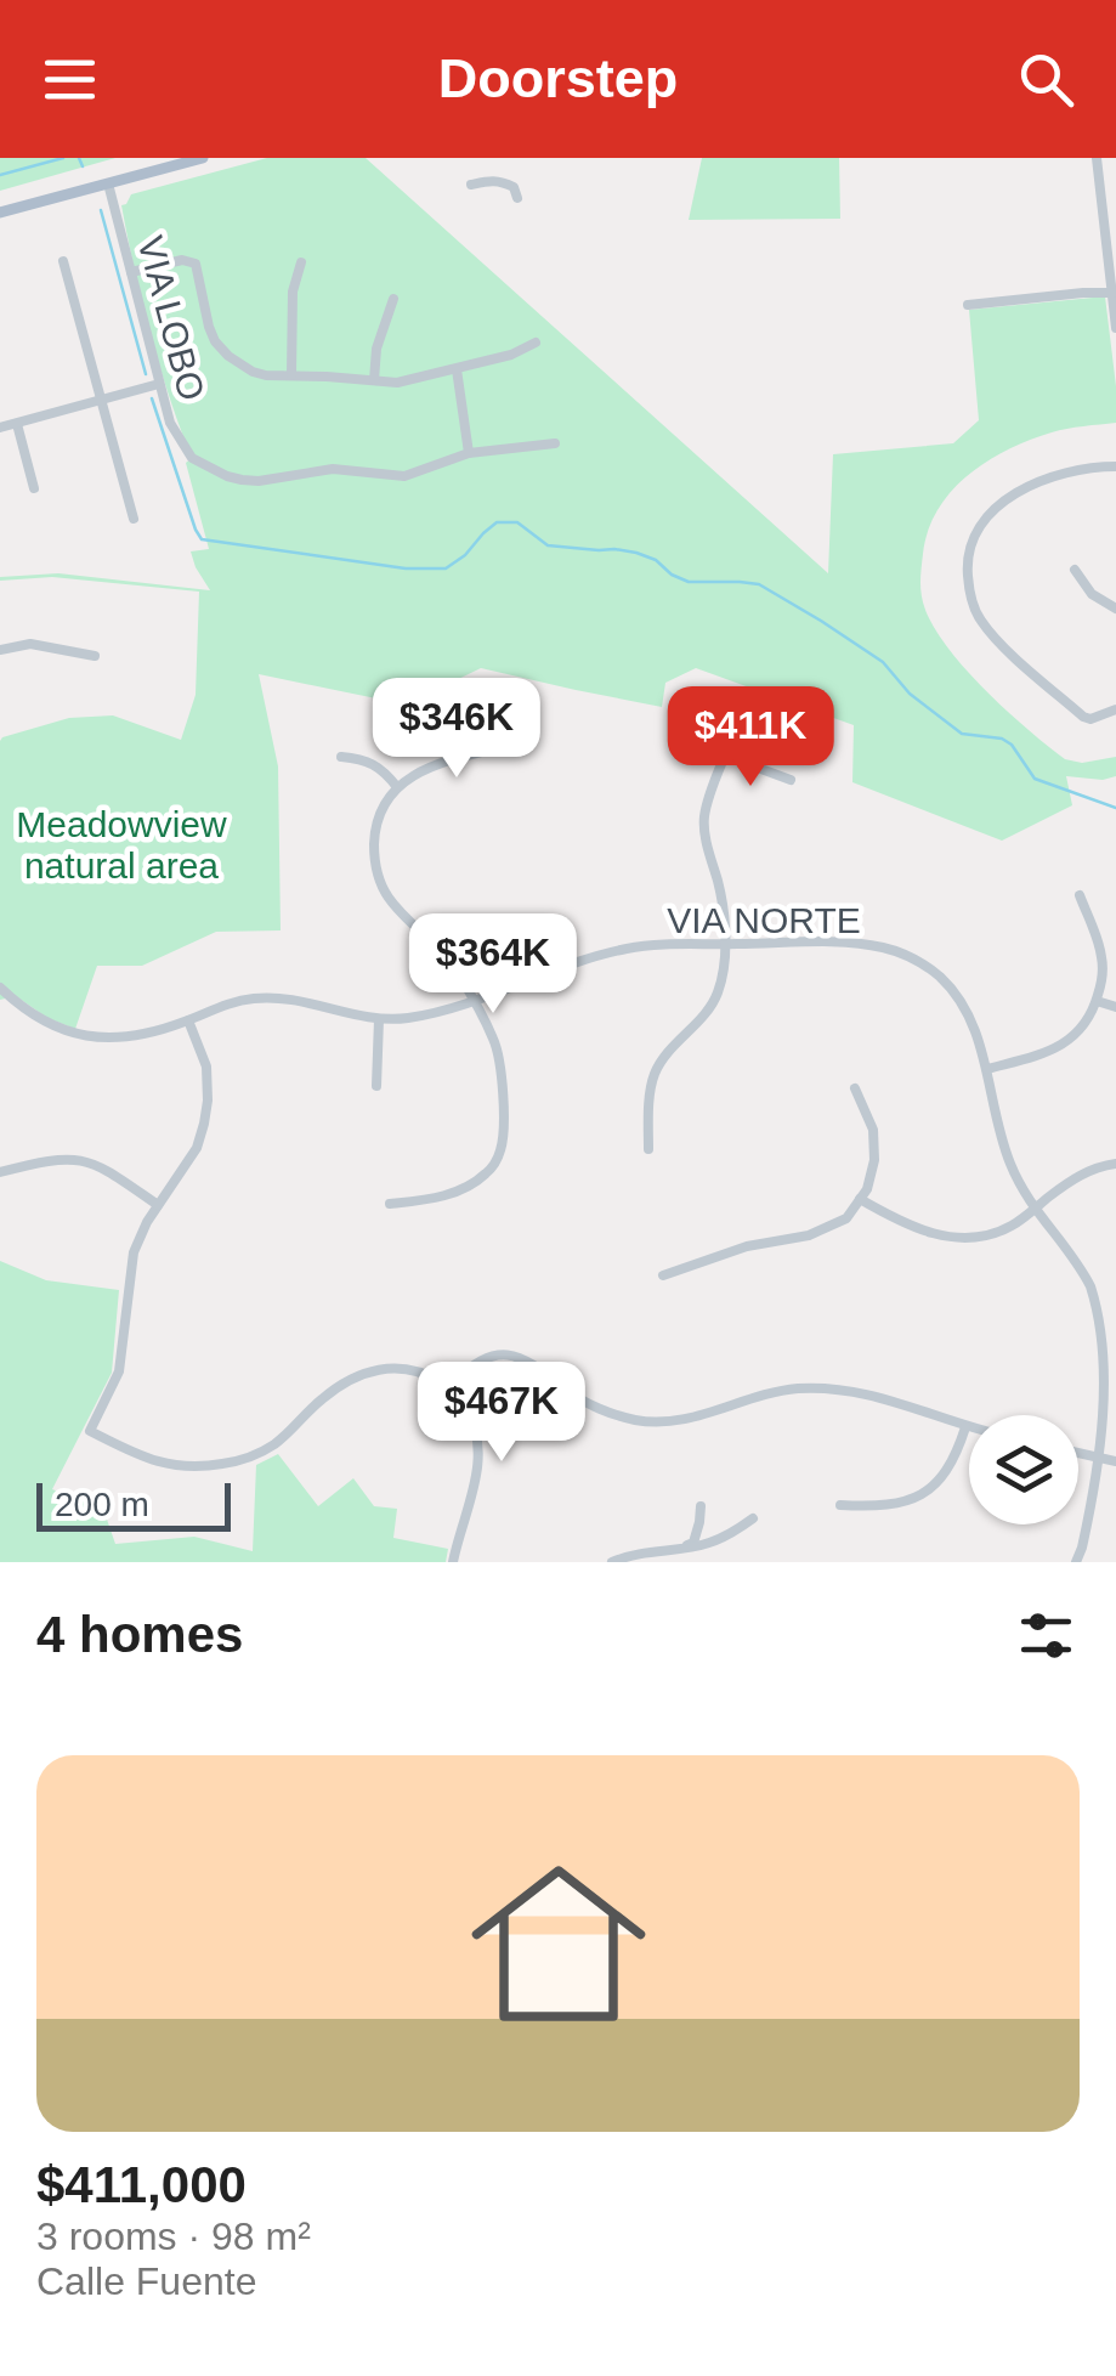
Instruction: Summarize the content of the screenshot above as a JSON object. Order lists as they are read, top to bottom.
{
  "streets": {
    "street": ["VIA LOBO", "VIA NORTE"]
  },
  "parks": ["Meadowview natural area"],
  "scale_bar": "200 m",
  "page": {
    "header": "Doorstep",
    "price": [
      "$346K",
      "$411K",
      "$364K",
      "$467K"
    ],
    "scale": "200 m",
    "heading": "4 homes",
    "list": [
      {
        "name": "$411,000",
        "note": "3 rooms · 98 m² · Calle Fuente"
      }
    ]
  }
}
